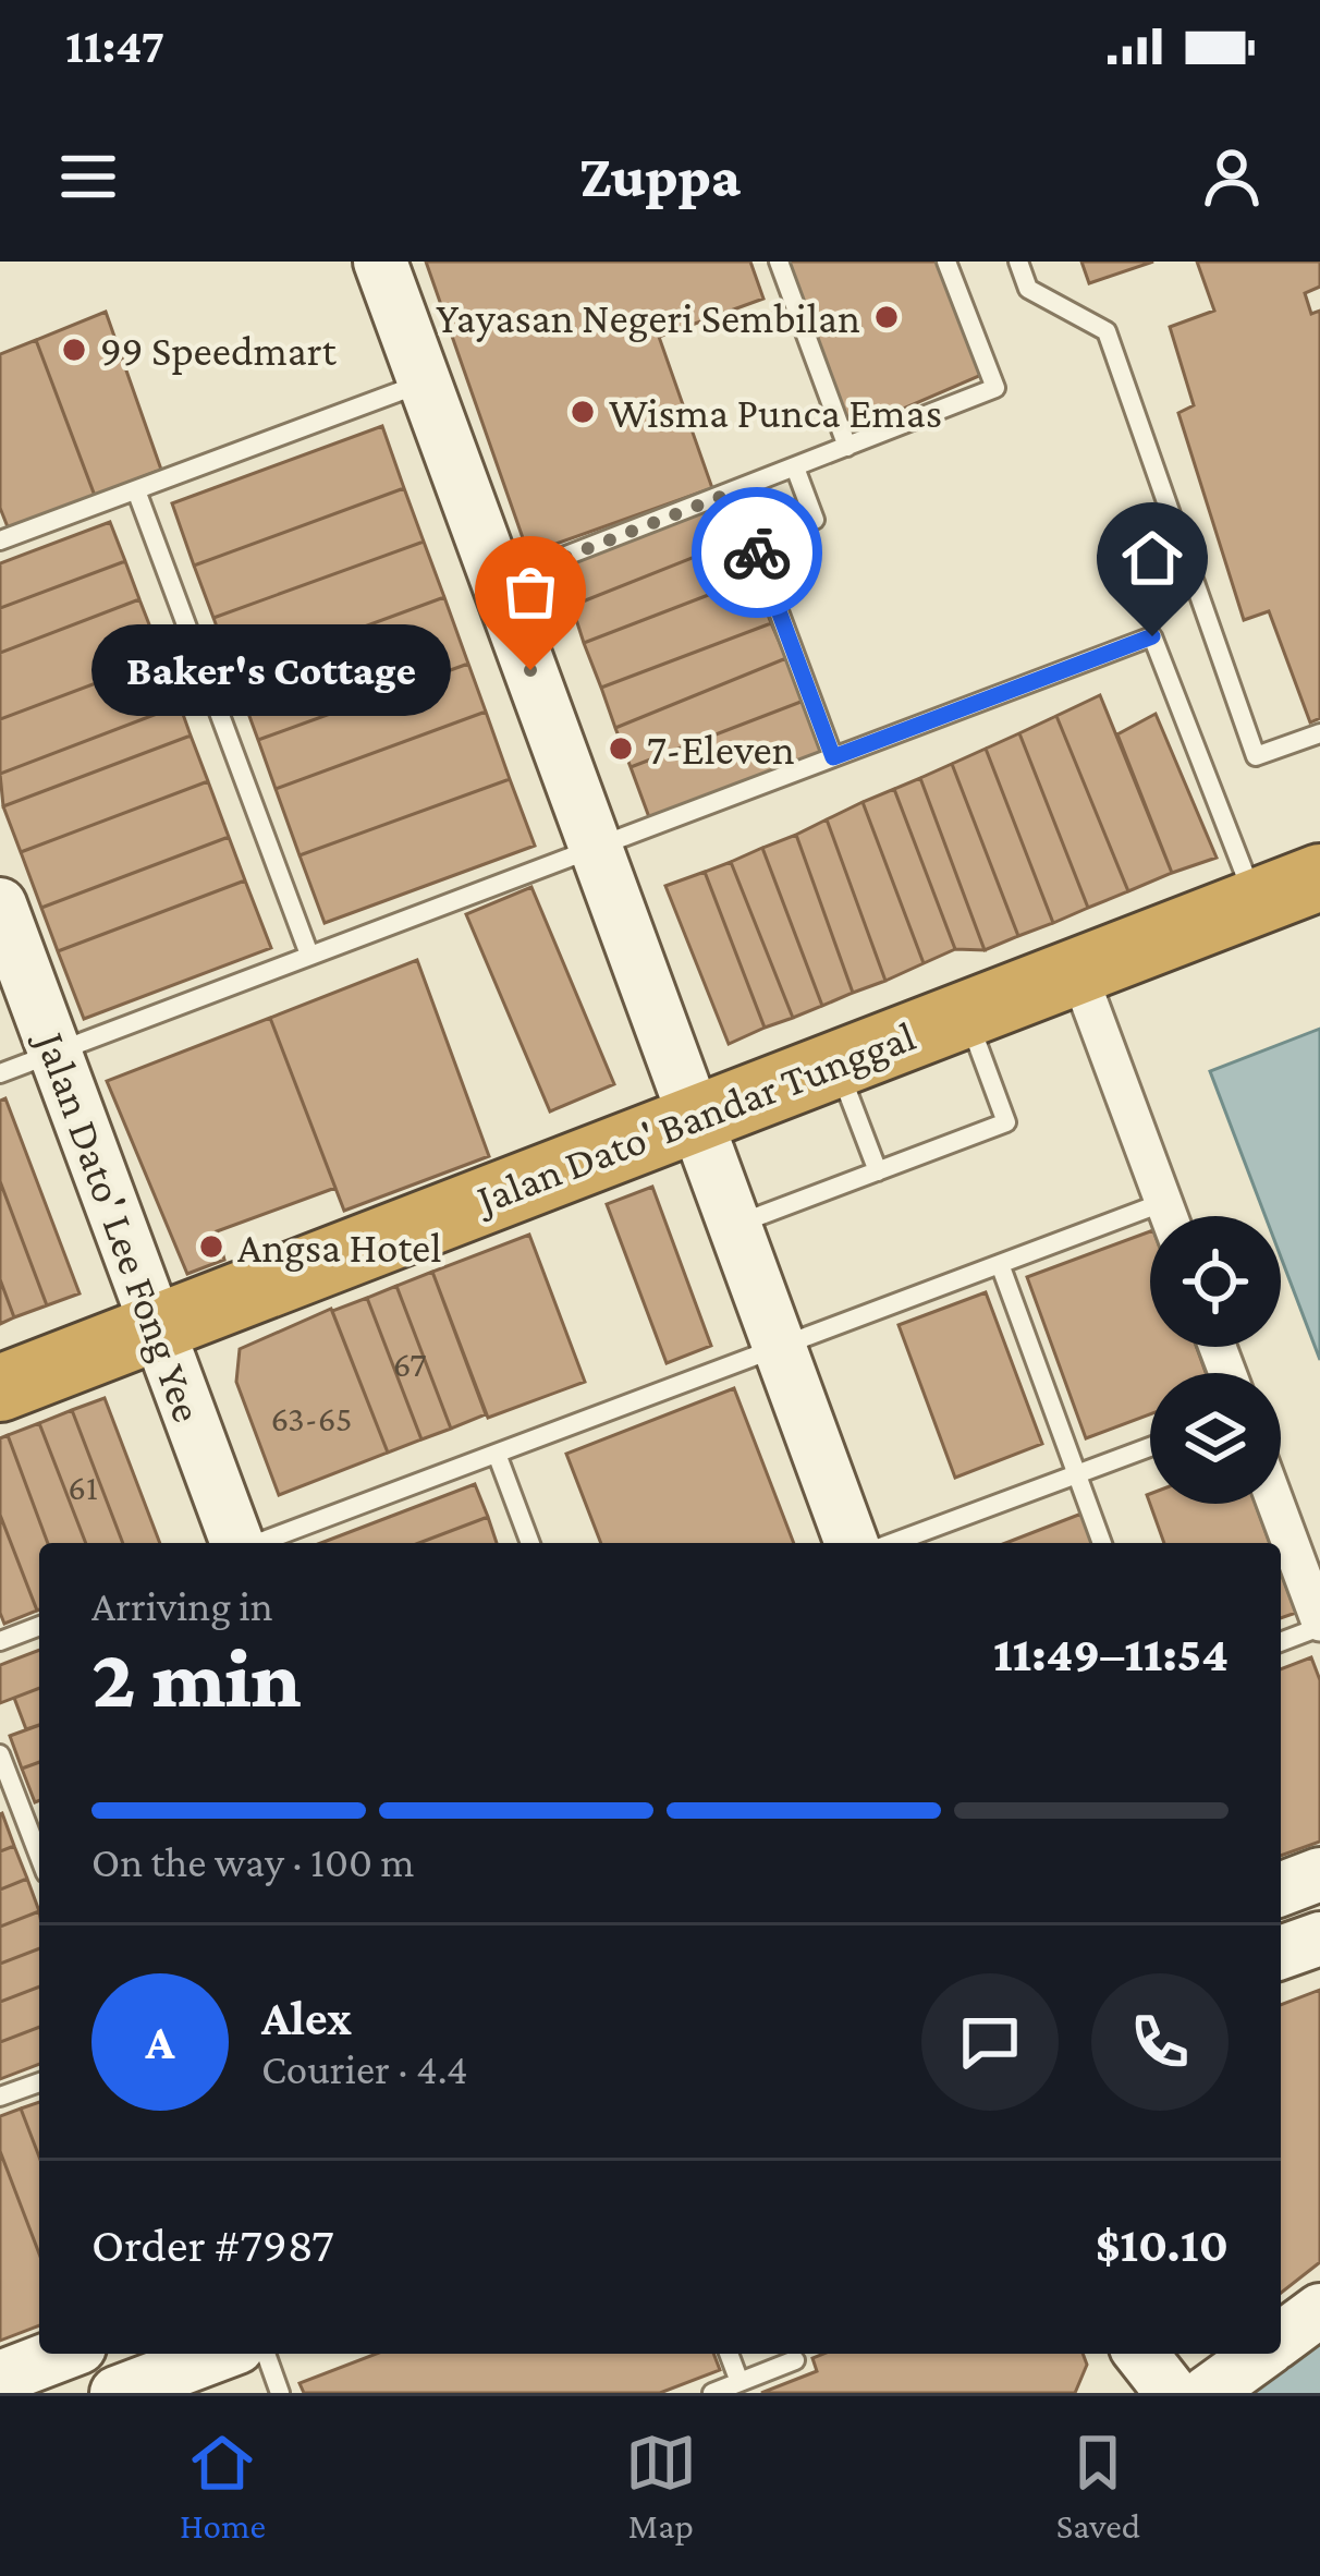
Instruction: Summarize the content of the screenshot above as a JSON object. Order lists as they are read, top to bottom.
{
  "streets": {
    "highway": ["Jalan Dato' Bandar Tunggal"],
    "main road": ["Jalan Dato' Lee Fong Yee"]
  },
  "crossings": [
    ["Jalan Dato' Bandar Tunggal", "Jalan Dato' Lee Fong Yee"]
  ],
  "places": [
    "Yayasan Negeri Sembilan",
    "99 Speedmart",
    "Wisma Punca Emas",
    "Baker's Cottage",
    "7-Eleven",
    "Angsa Hotel"
  ],
  "house_numbers": ["67", "63-65", "61"],
  "page": {
    "status": "11:47",
    "header": "Zuppa",
    "bubble": "Baker's Cottage",
    "heading": ["2 min", "Arriving in", "11:49–11:54"],
    "panel": [
      "Alex",
      "Courier · 4.4",
      "Order #7987",
      "$10.10"
    ],
    "bar": "On the way · 100 m",
    "round": "A",
    "tabs": ["Home", "Map", "Saved"]
  }
}
